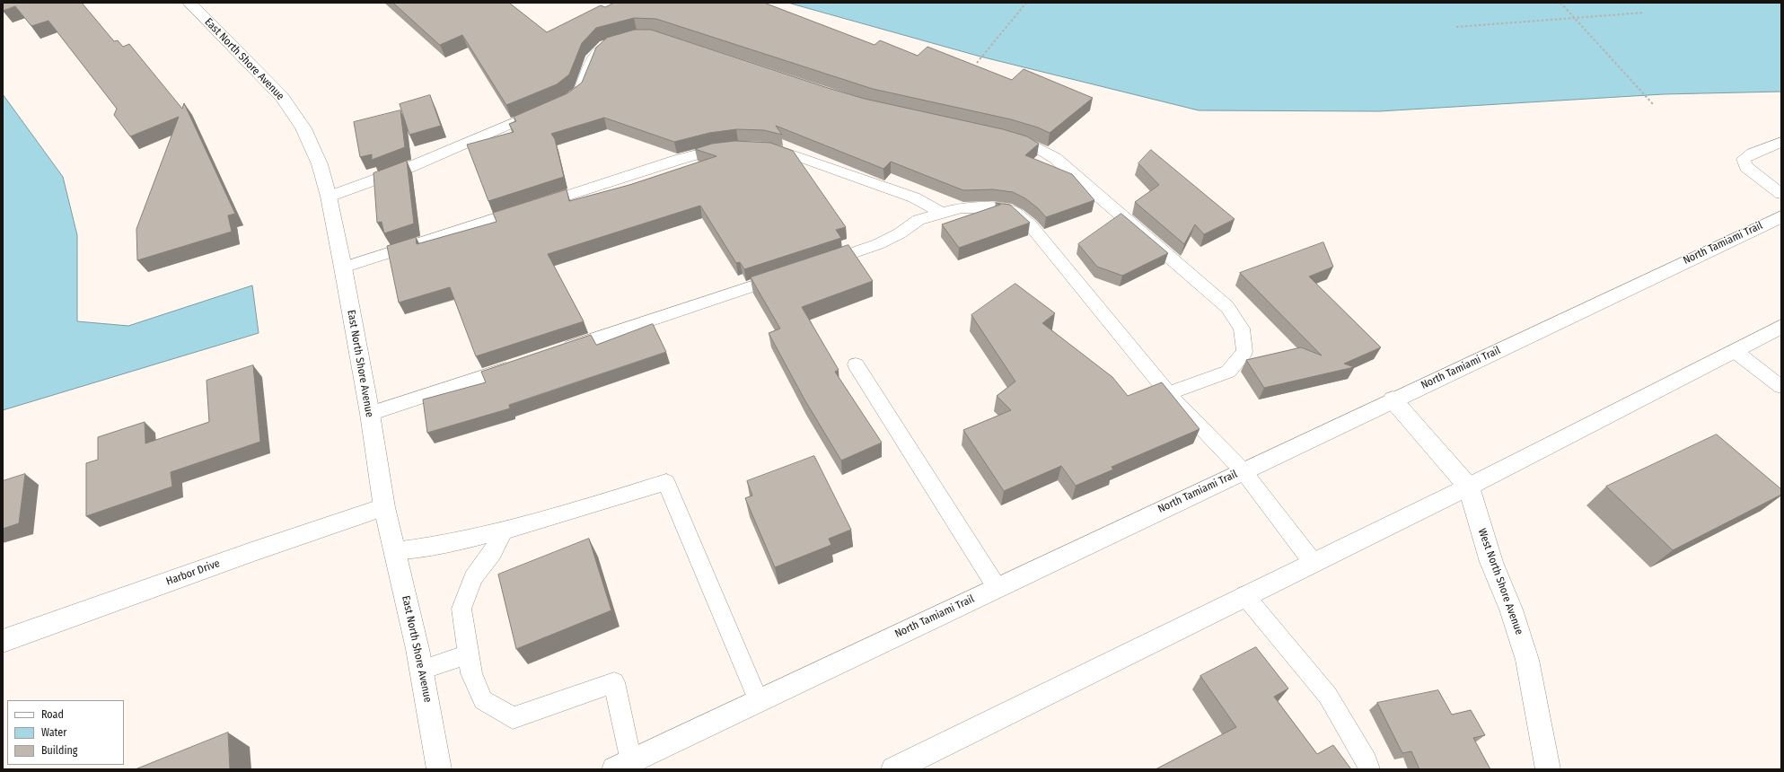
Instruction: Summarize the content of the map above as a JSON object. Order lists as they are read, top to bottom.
{
  "streets": {
    "main road": [
      "East North Shore Avenue",
      "North Tamiami Trail",
      "Harbor Drive",
      "West North Shore Avenue"
    ]
  },
  "crossings": [
    ["East North Shore Avenue", "Harbor Drive"],
    ["North Tamiami Trail", "West North Shore Avenue"]
  ],
  "legend": ["Road", "Water", "Building"]
}
